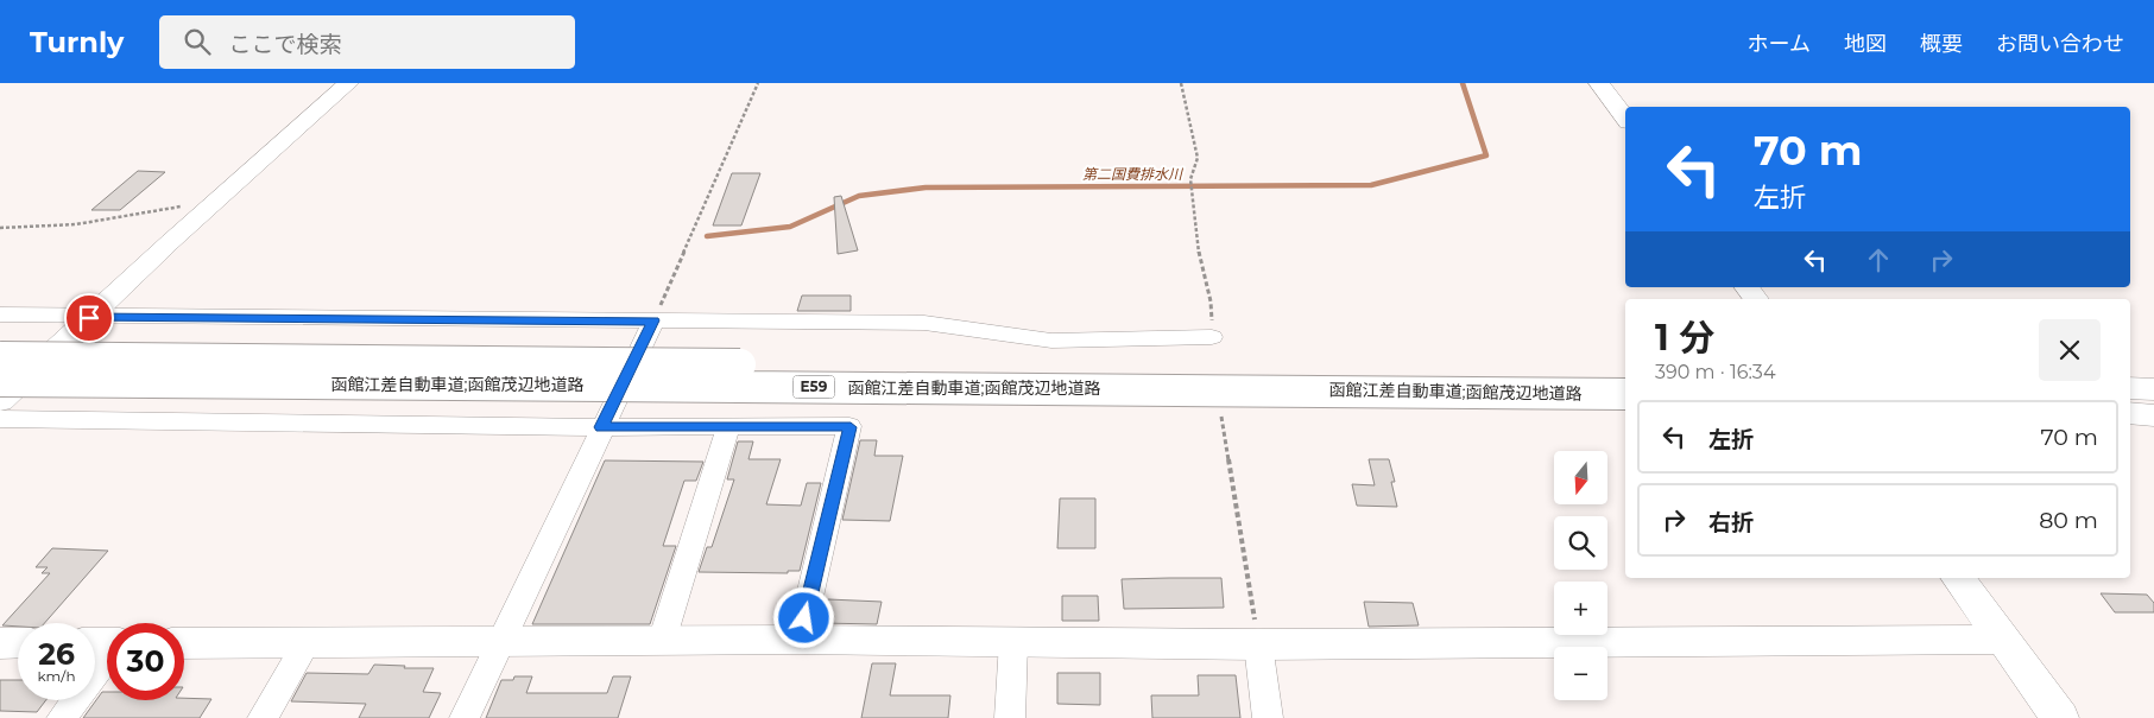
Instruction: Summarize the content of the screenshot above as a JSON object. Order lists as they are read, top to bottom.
{
  "streets": {
    "highway": ["函館江差自動車道;函館茂辺地道路", "E59"]
  },
  "water": ["第二国費排水川"],
  "north": "bottom",
  "page": {
    "header": "Turnly",
    "search": "ここで検索",
    "nav": [
      "ホーム",
      "地図",
      "概要",
      "お問い合わせ"
    ],
    "turn": ["70 m", "左折"],
    "heading": ["1 分", "390 m · 16:34"],
    "list": [
      {
        "name": "左折",
        "value": "70 m"
      },
      {
        "name": "右折",
        "value": "80 m"
      }
    ],
    "map_buttons": ["+", "−"],
    "speed": "26 km/h",
    "limit": "30"
  }
}
